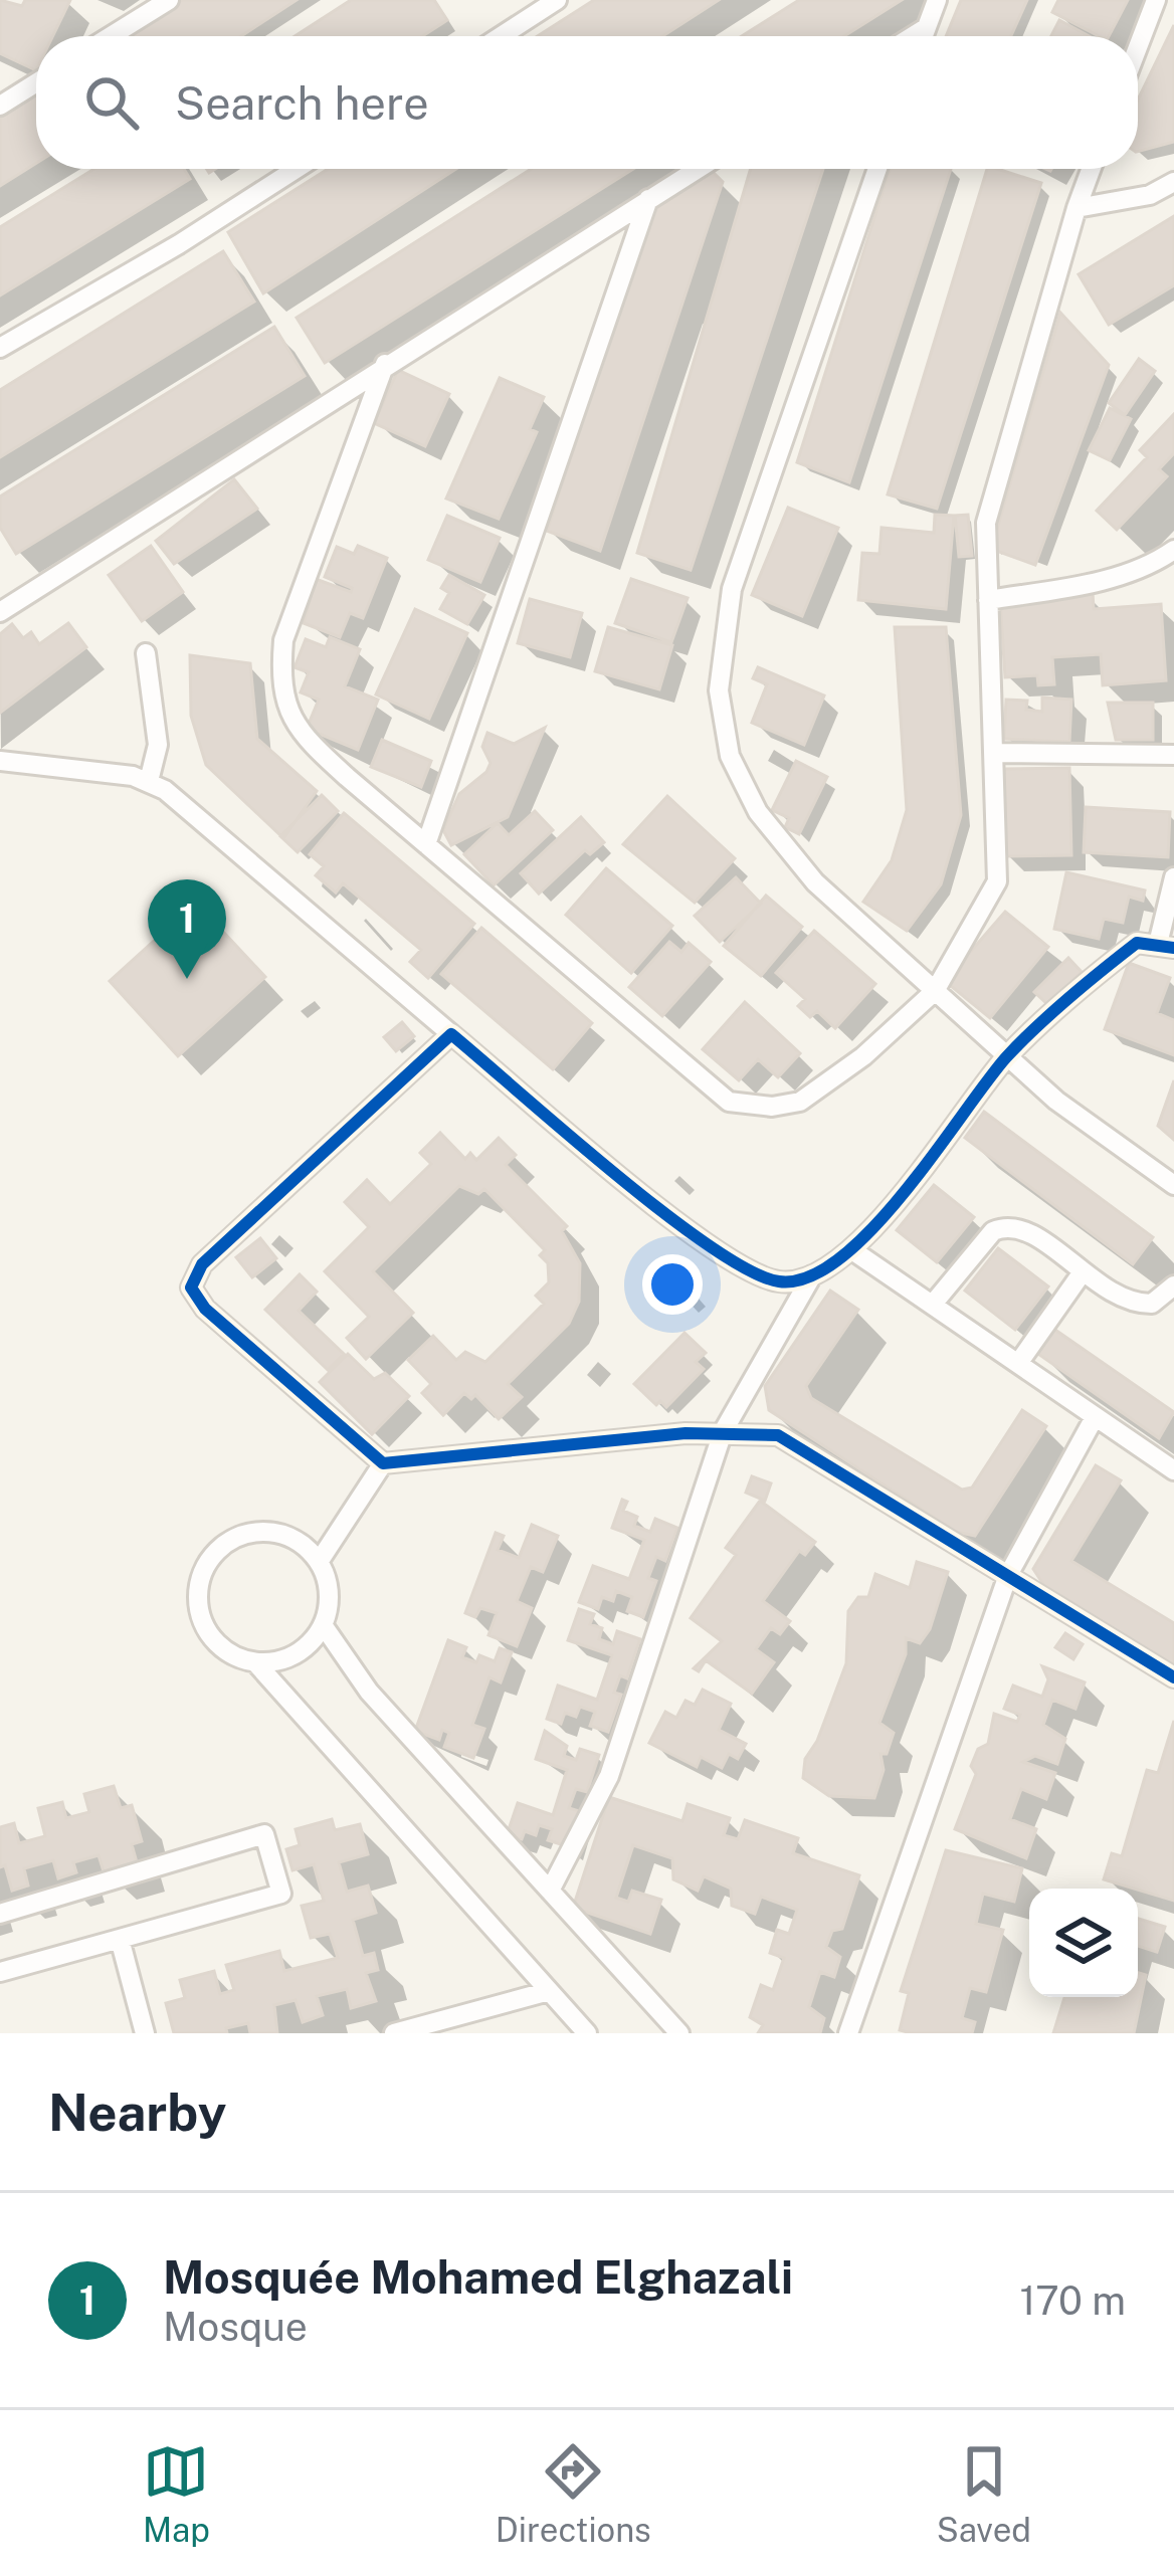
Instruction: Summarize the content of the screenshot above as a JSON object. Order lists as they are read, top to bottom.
{
  "page": {
    "search": "Search here",
    "pins": "1",
    "heading": "Nearby",
    "list": [
      {
        "mark": "1",
        "name": "Mosquée Mohamed Elghazali",
        "note": "Mosque",
        "value": "170 m"
      }
    ],
    "nav": ["Map", "Directions", "Saved"]
  }
}
